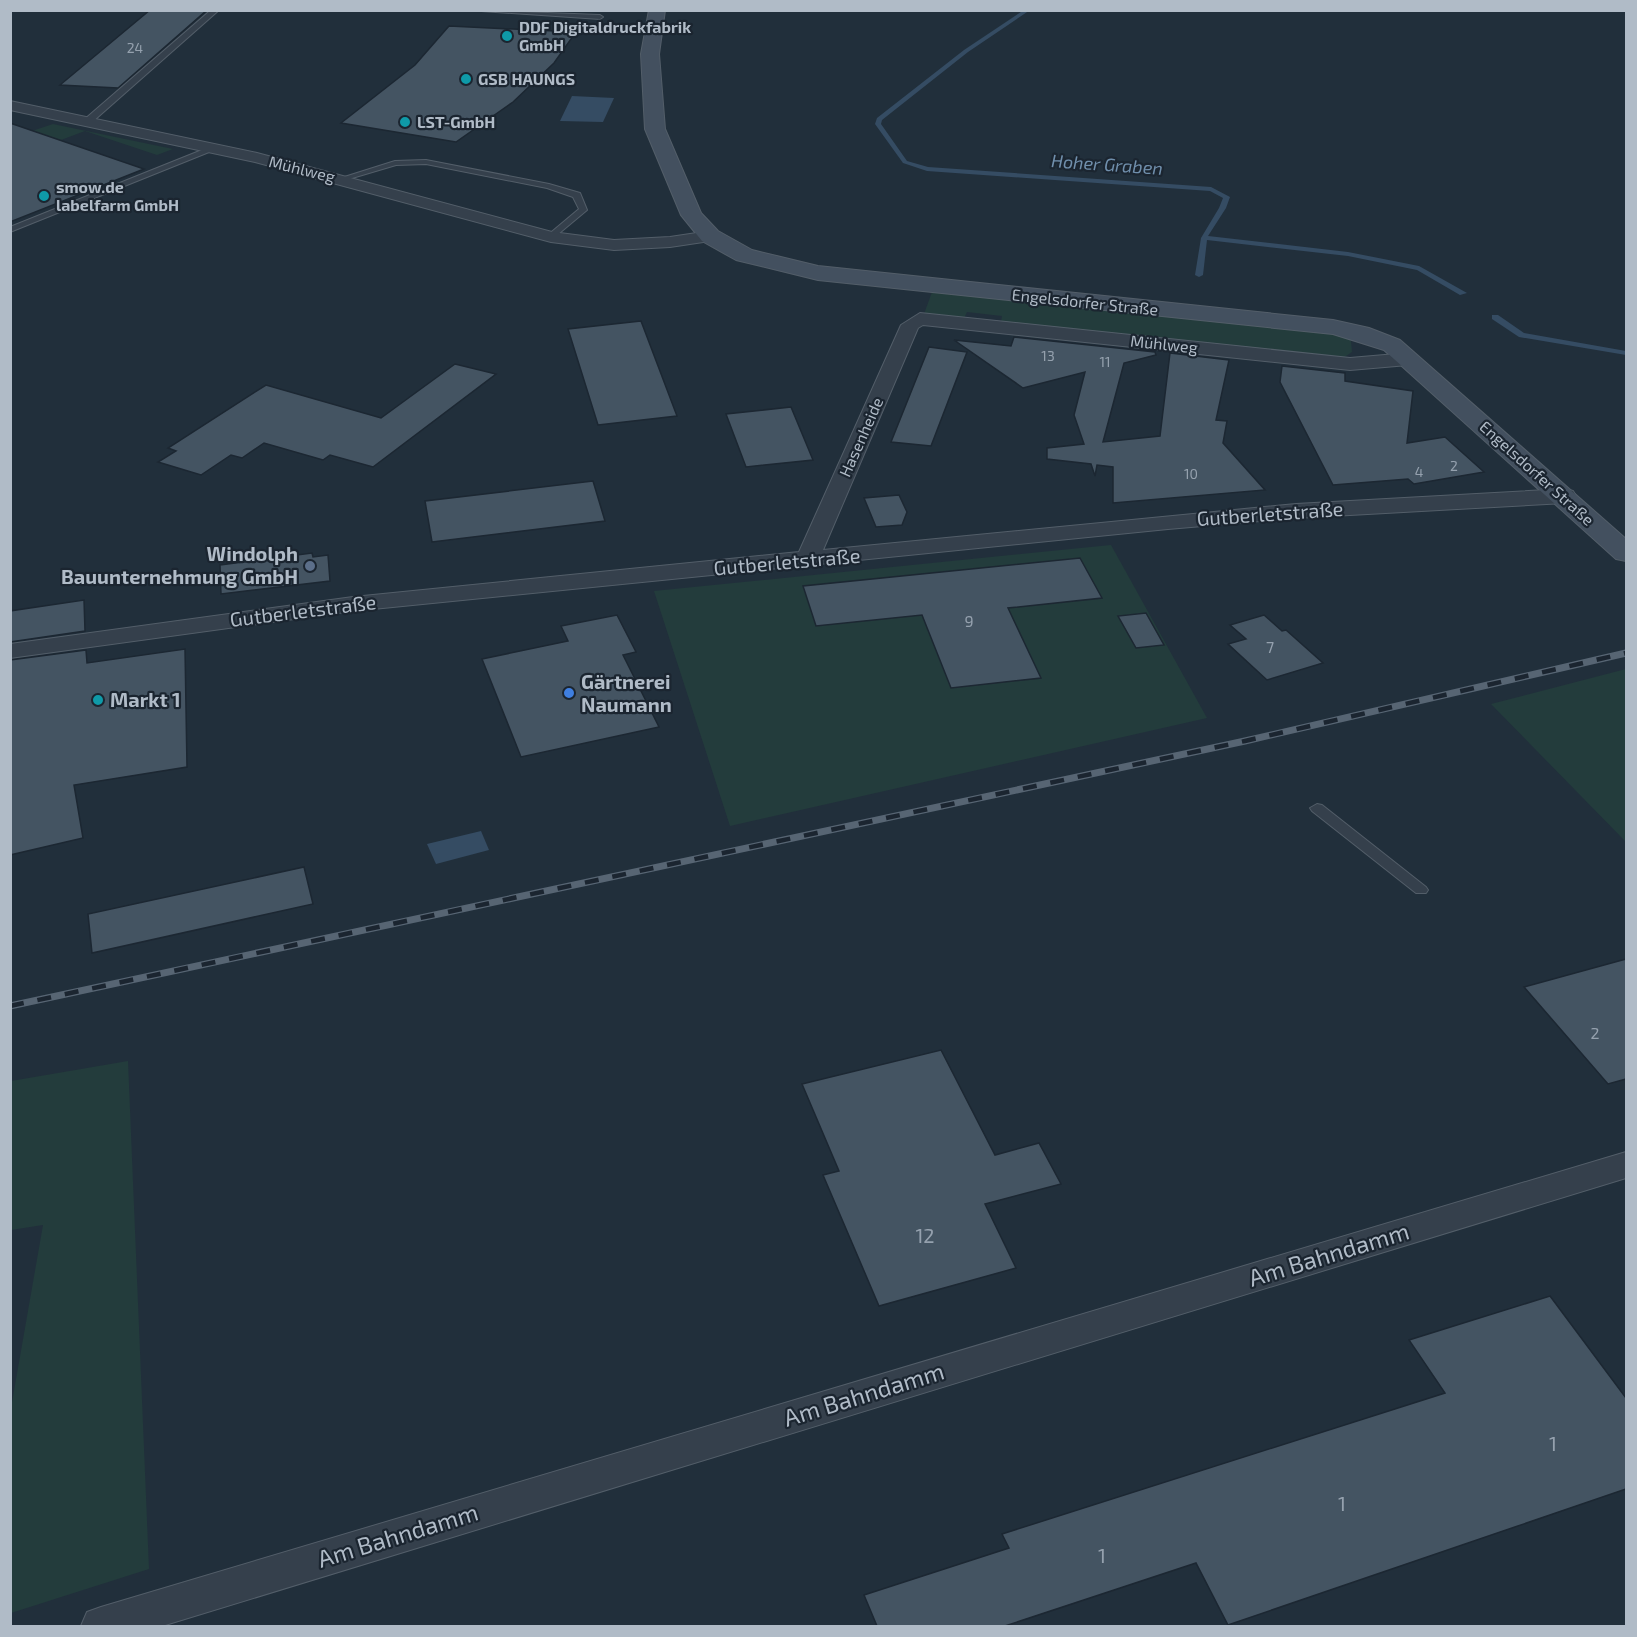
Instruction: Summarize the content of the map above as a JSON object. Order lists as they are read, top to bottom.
{
  "streets": {
    "main road": ["Engelsdorfer Straße"],
    "street": [
      "Mühlweg",
      "Hasenheide",
      "Gutberletstraße",
      "Am Bahndamm"
    ]
  },
  "crossings": [
    ["Mühlweg", "Engelsdorfer Straße"],
    ["Mühlweg", "Hasenheide"],
    ["Engelsdorfer Straße", "Gutberletstraße"],
    ["Hasenheide", "Gutberletstraße"]
  ],
  "water": ["Hoher Graben"],
  "places": [
    "DDF Digitaldruckfabrik GmbH",
    "GSB HAUNGS",
    "LST-GmbH",
    "smow.de labelfarm GmbH",
    "Windolph Bauunternehmung GmbH",
    "Gärtnerei Naumann",
    "Markt 1"
  ],
  "house_numbers": [
    "24",
    "13",
    "11",
    "2",
    "4",
    "10",
    "9",
    "7",
    "2",
    "12",
    "1",
    "1",
    "1"
  ]
}
